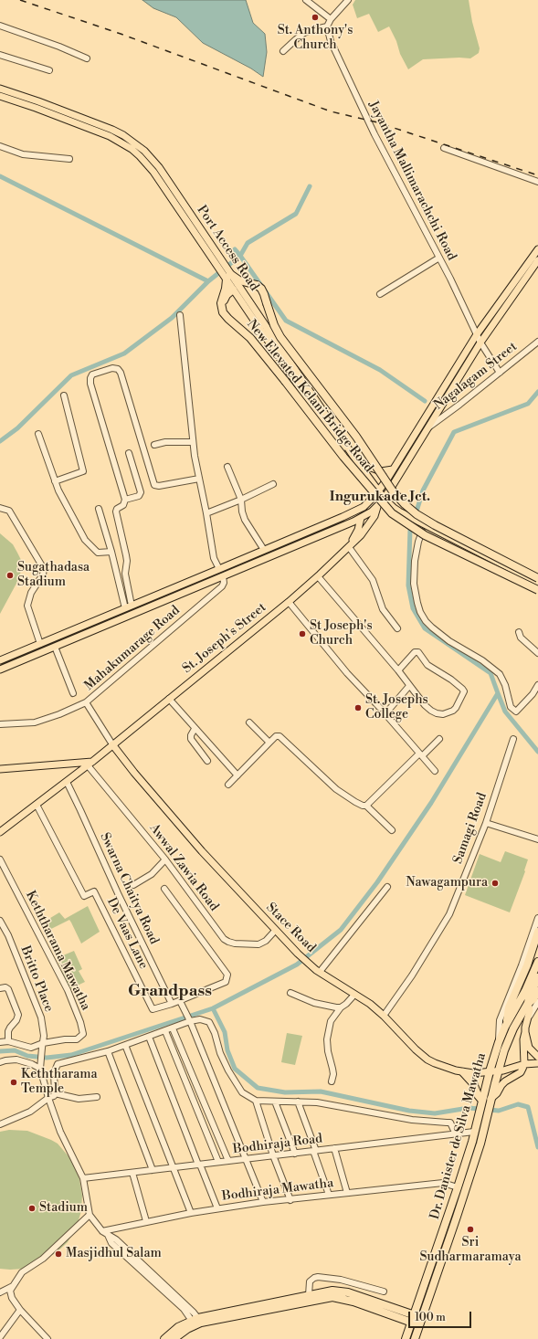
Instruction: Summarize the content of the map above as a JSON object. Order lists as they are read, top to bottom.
{
  "streets": {
    "highway": ["New Elevated Kelani Bridge Road", "Dr. Danister de Silva Mawatha"],
    "main road": ["Port Access Road", "St. Joseph's Street", "Stace Road"],
    "street": [
      "Jayantha Mallimarachchi Road",
      "Nagalagam Street",
      "Mahakumarage Road",
      "Samagi Road",
      "Awwal Zawia Road",
      "Swarna Chaitya Road",
      "De Vaas Lane",
      "Keththarama Mawatha",
      "Britto Place",
      "Bodhiraja Road",
      "Bodhiraja Mawatha"
    ]
  },
  "crossings": [
    ["Jayantha Mallimarachchi Road", "Nagalagam Street"],
    ["Port Access Road", "New Elevated Kelani Bridge Road"],
    ["St. Joseph's Street", "Mahakumarage Road"],
    ["St. Joseph's Street", "Awwal Zawia Road"],
    ["St. Joseph's Street", "Swarna Chaitya Road"],
    ["St. Joseph's Street", "Stace Road"],
    ["St. Joseph's Street", "De Vaas Lane"],
    ["Mahakumarage Road", "Stace Road"],
    ["Samagi Road", "Stace Road"],
    ["Awwal Zawia Road", "Stace Road"],
    ["Swarna Chaitya Road", "De Vaas Lane"],
    ["Stace Road", "Dr. Danister de Silva Mawatha"],
    ["Keththarama Mawatha", "Britto Place"],
    ["Dr. Danister de Silva Mawatha", "Bodhiraja Road"],
    ["Dr. Danister de Silva Mawatha", "Bodhiraja Mawatha"]
  ],
  "districts": ["Ingurukade Jct.", "Grandpass"],
  "places": [
    "St. Anthony's Church",
    "Sugathadasa Stadium",
    "St Joseph's Church",
    "St. Josephs College",
    "Nawagampura",
    "Keththarama Temple",
    "Stadium",
    "Sri Sudharmaramaya",
    "Masjidhul Salam"
  ],
  "scale_bar": "100 m"
}
